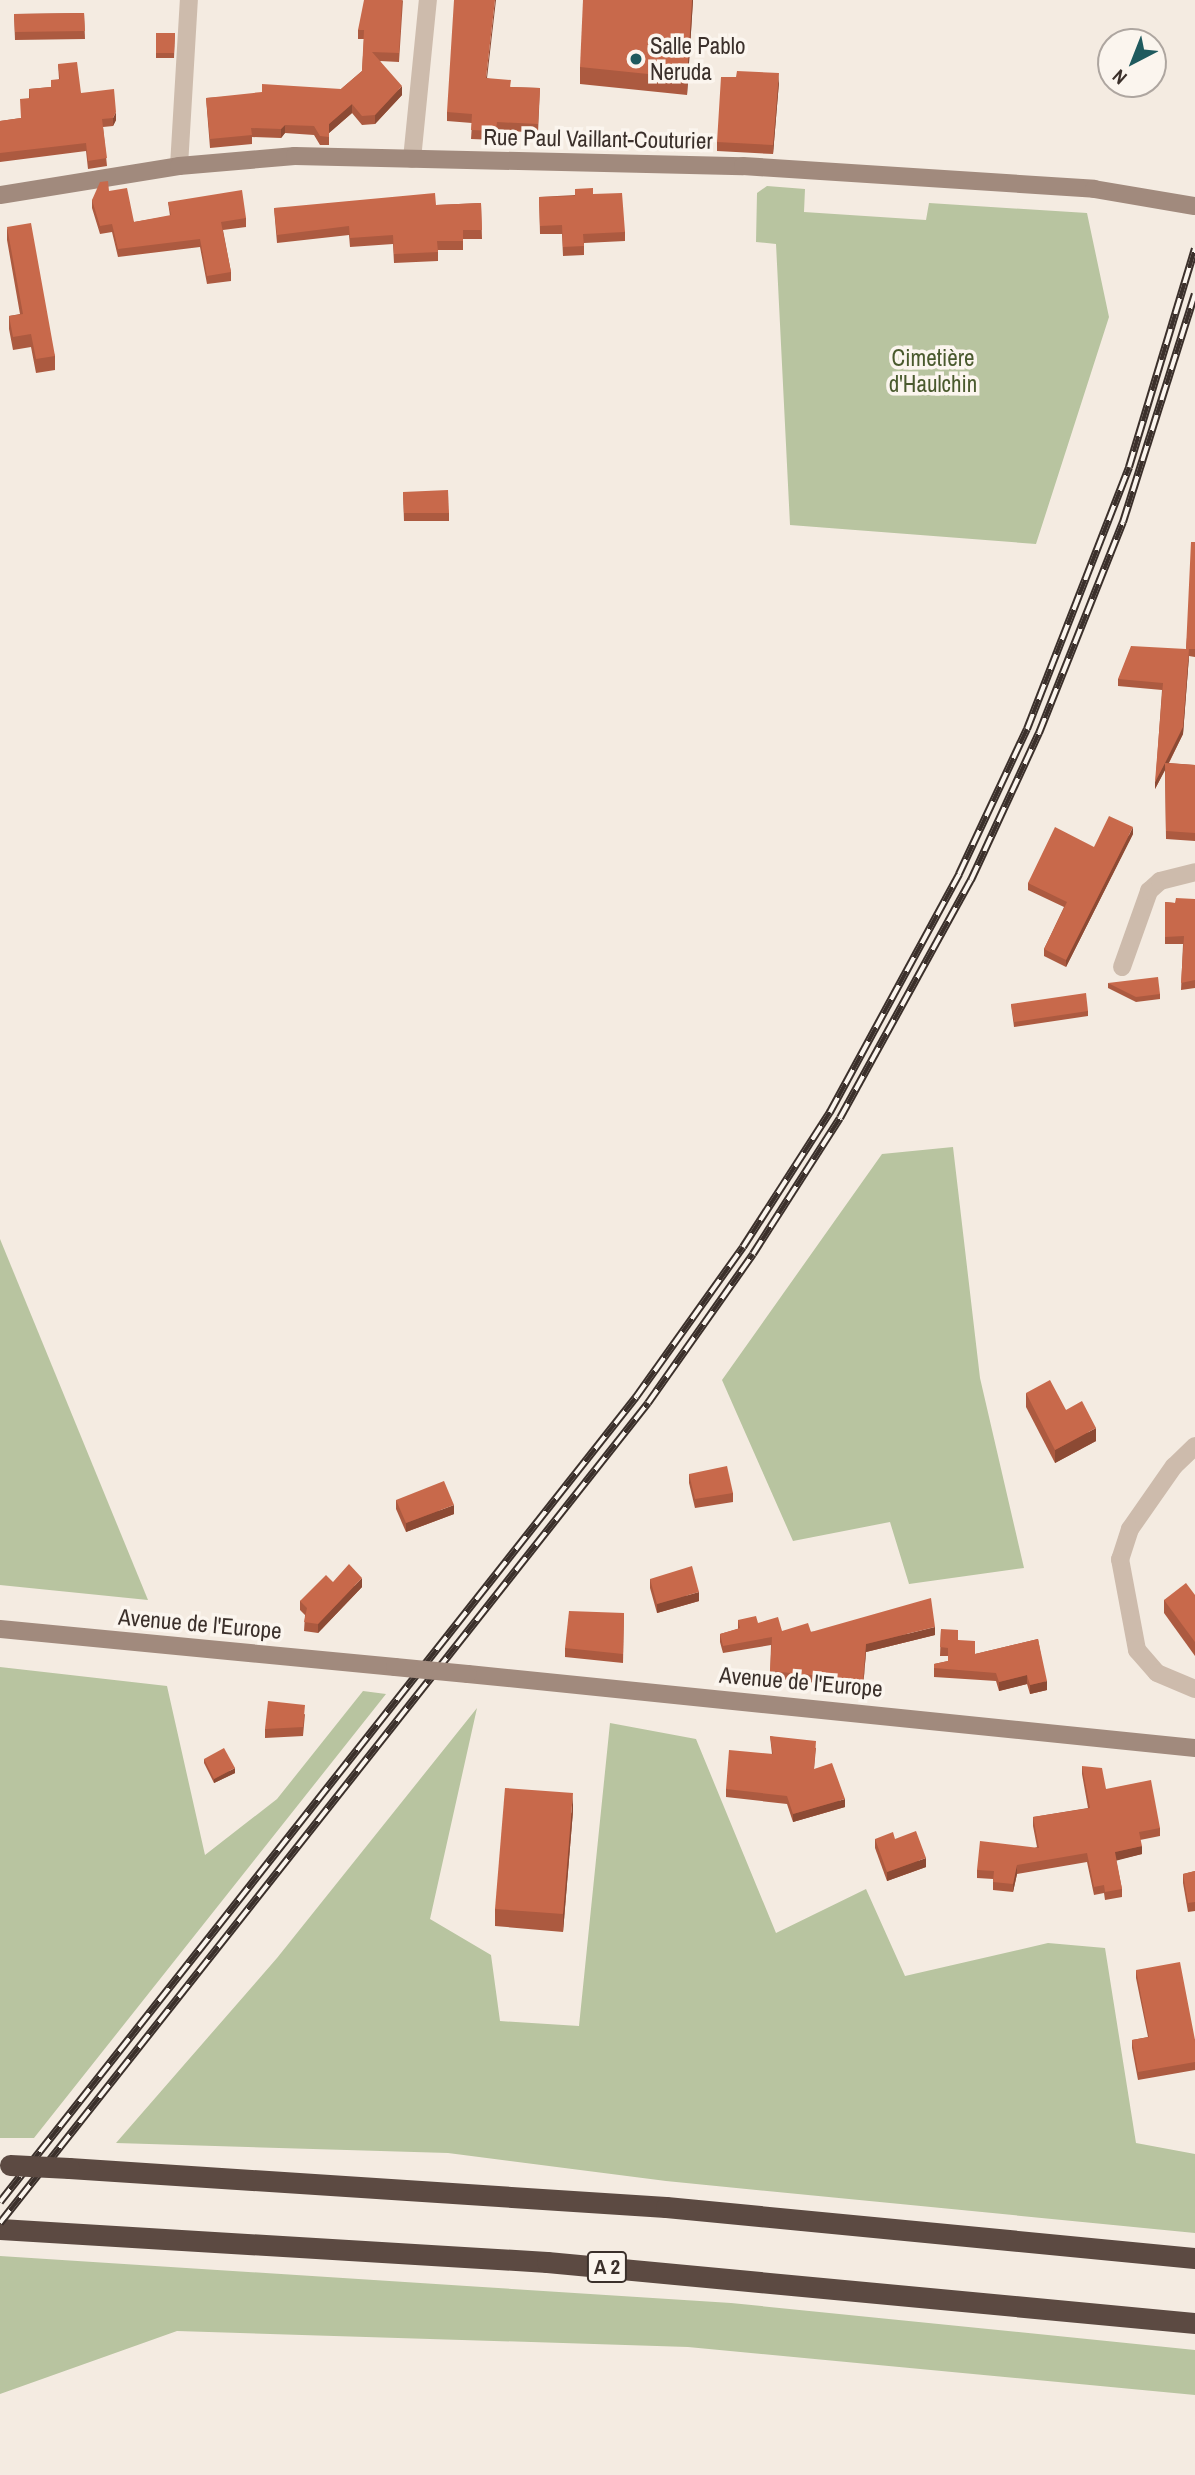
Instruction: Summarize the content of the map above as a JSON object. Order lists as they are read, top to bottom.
{
  "streets": {
    "highway": ["A 2"],
    "main road": ["Rue Paul Vaillant-Couturier", "Avenue de l'Europe"]
  },
  "parks": ["Cimetière d'Haulchin"],
  "places": ["Salle Pablo Neruda"],
  "north": "bottom left"
}
